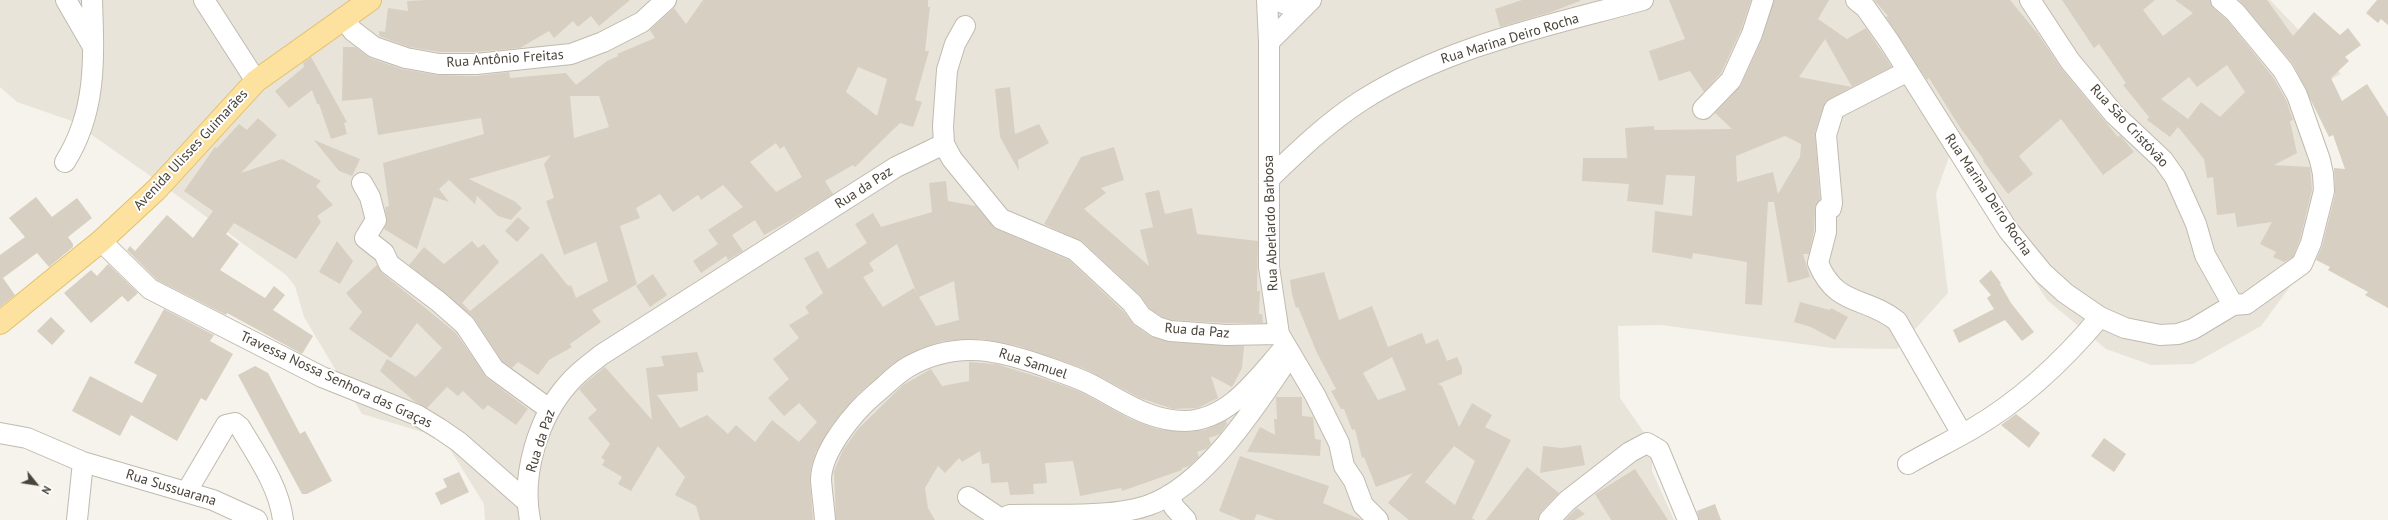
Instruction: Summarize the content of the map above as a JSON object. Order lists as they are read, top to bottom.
{
  "streets": {
    "main road": ["Avenida Ulisses Guimarães"],
    "street": [
      "Rua Marina Deiro Rocha",
      "Rua Antônio Freitas",
      "Rua São Cristóvão",
      "Rua da Paz",
      "Rua Aberlardo Barbosa",
      "Rua Samuel",
      "Travessa Nossa Senhora das Graças",
      "Rua Sussuarana"
    ]
  },
  "crossings": [
    ["Rua Marina Deiro Rocha", "Rua São Cristóvão"],
    ["Rua Marina Deiro Rocha", "Rua Aberlardo Barbosa"],
    ["Rua Antônio Freitas", "Avenida Ulisses Guimarães"],
    ["Avenida Ulisses Guimarães", "Travessa Nossa Senhora das Graças"],
    ["Rua da Paz", "Rua Aberlardo Barbosa"],
    ["Rua da Paz", "Rua Samuel"],
    ["Rua da Paz", "Travessa Nossa Senhora das Graças"],
    ["Rua Aberlardo Barbosa", "Rua Samuel"]
  ],
  "north": "bottom right"
}
